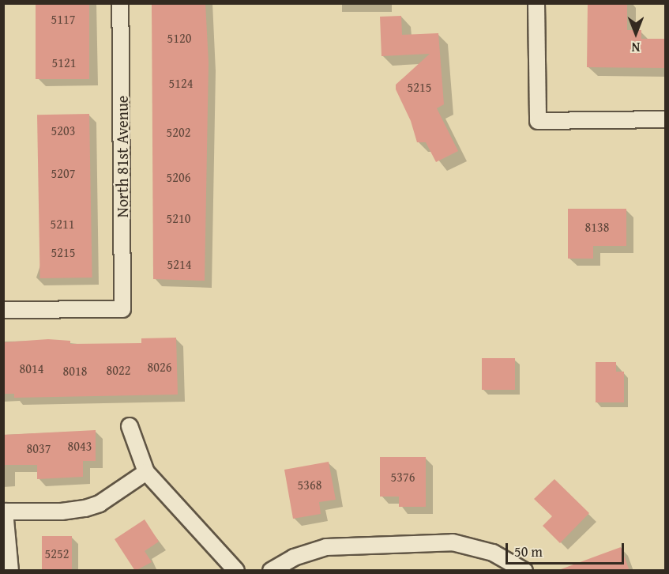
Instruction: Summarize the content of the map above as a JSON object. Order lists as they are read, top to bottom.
{
  "streets": {
    "street": ["North 81st Avenue"]
  },
  "house_numbers": [
    "5117",
    "5120",
    "5121",
    "5124",
    "5215",
    "5203",
    "5202",
    "5207",
    "5206",
    "5210",
    "5211",
    "8138",
    "5215",
    "5214",
    "8026",
    "8014",
    "8022",
    "8018",
    "8043",
    "8037",
    "5376",
    "5368",
    "5252"
  ],
  "scale_bar": "50 m",
  "north": "bottom"
}
